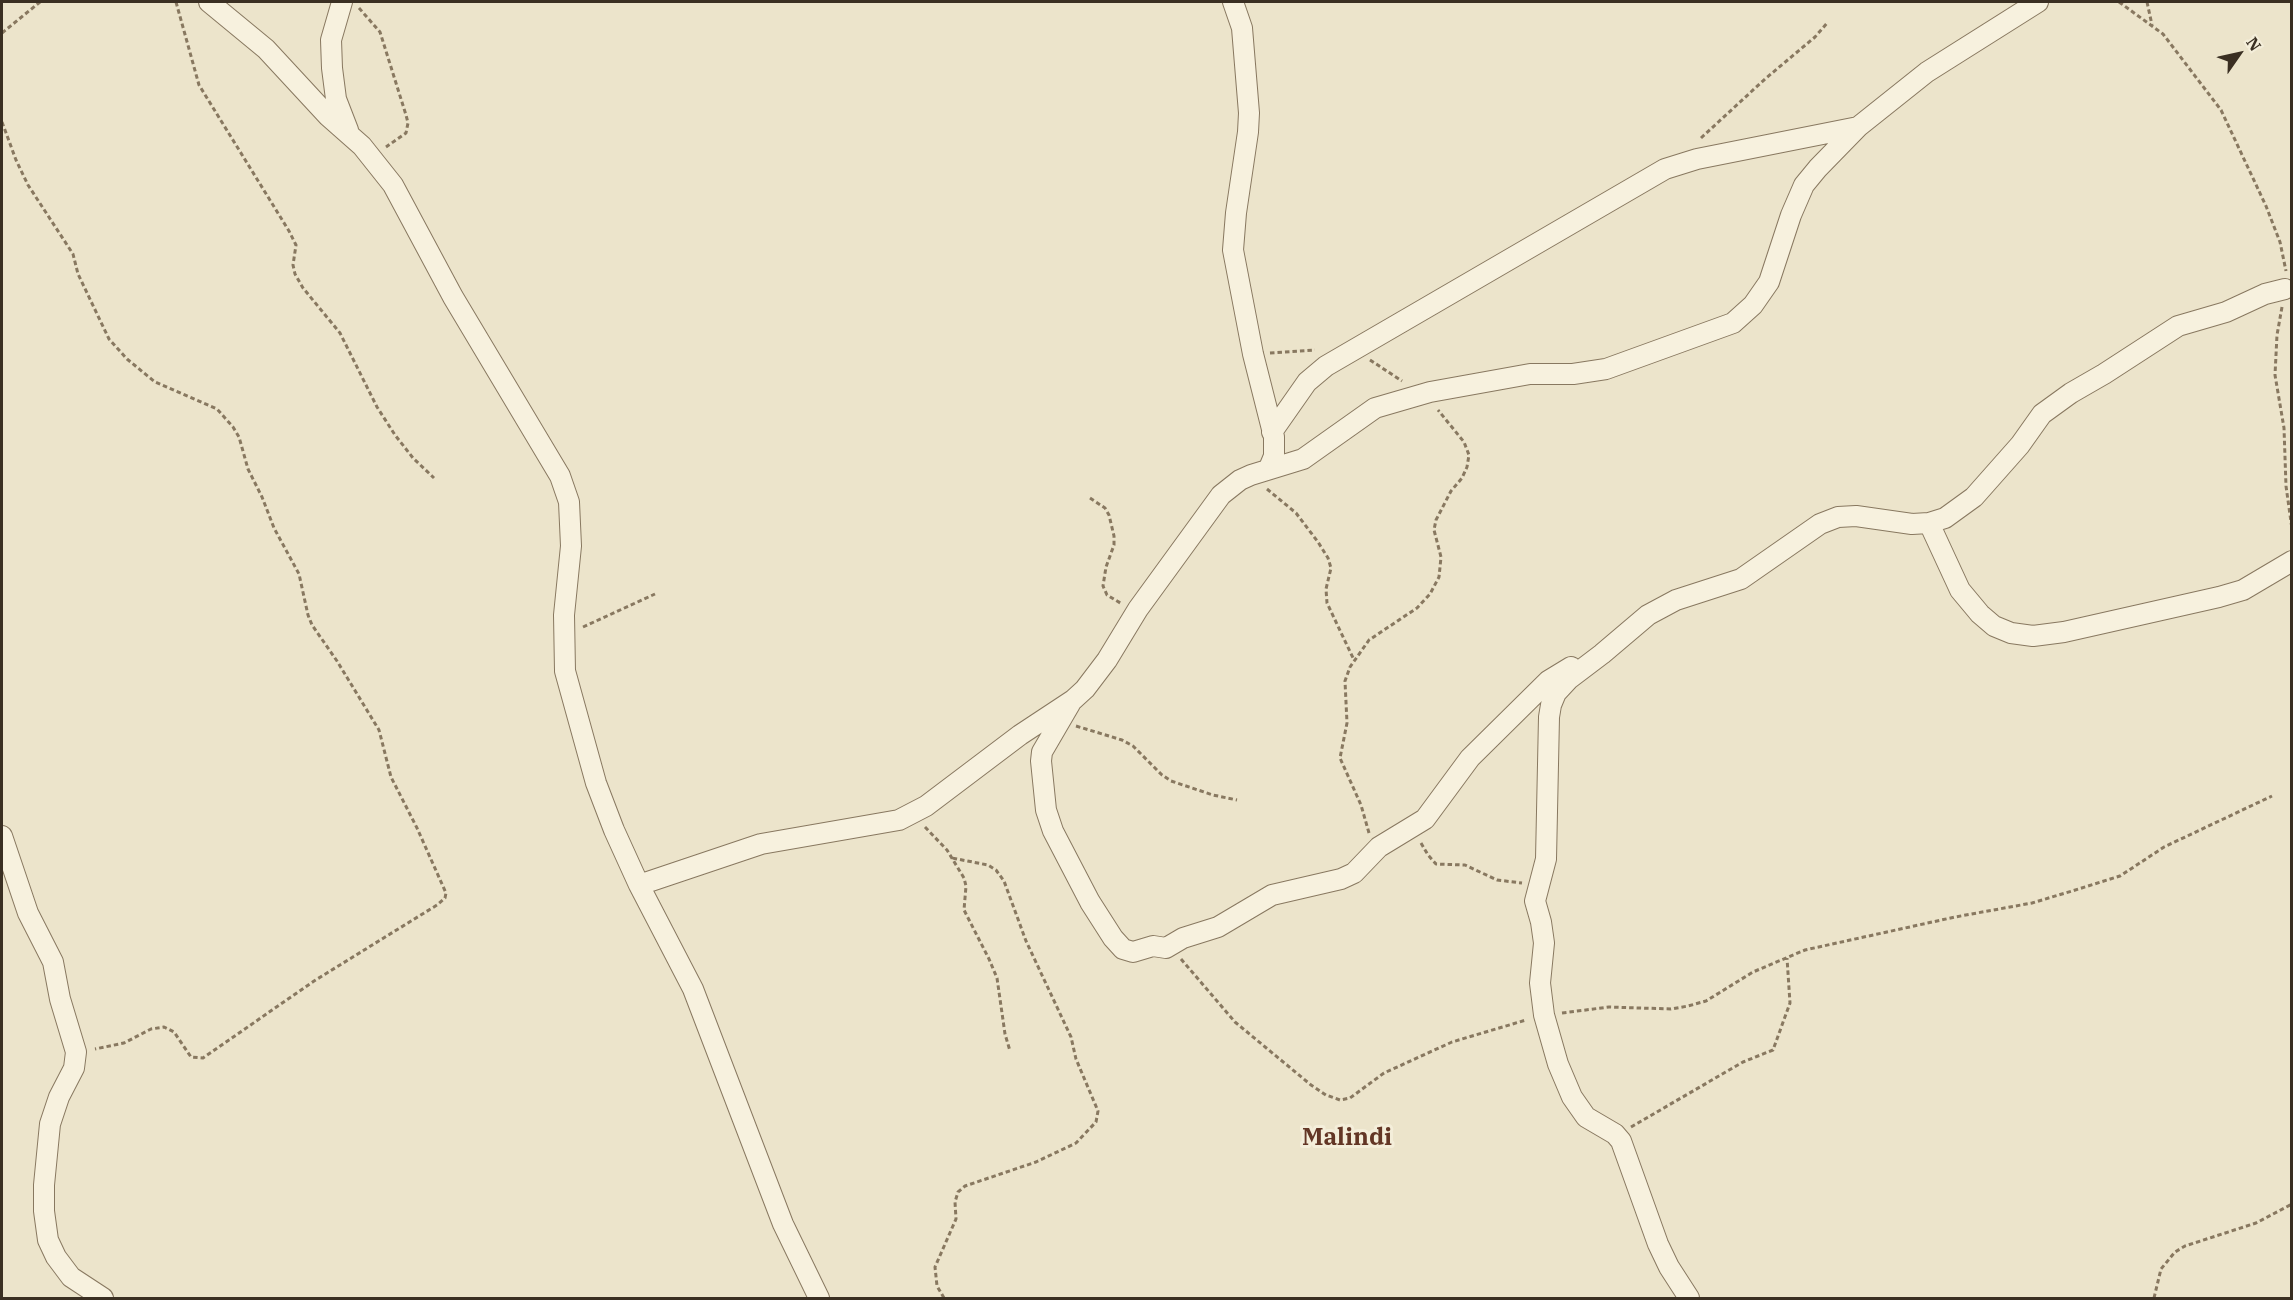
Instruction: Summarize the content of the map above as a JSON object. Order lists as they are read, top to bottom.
{
  "districts": ["Malindi"],
  "north": "top right"
}
